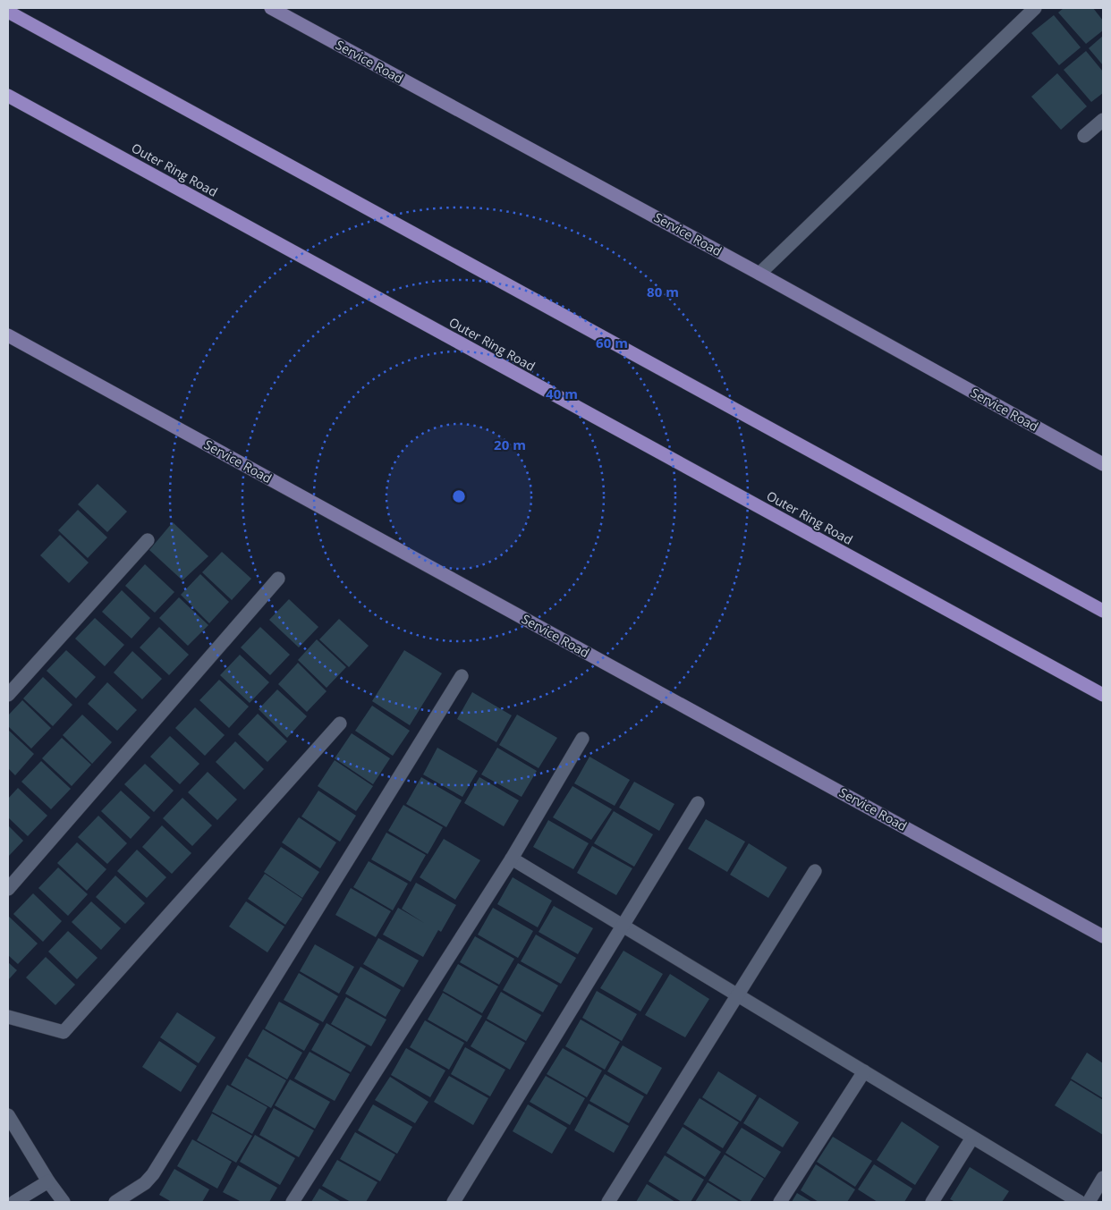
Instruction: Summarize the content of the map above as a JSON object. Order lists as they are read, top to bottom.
{
  "streets": {
    "highway": ["Outer Ring Road"],
    "main road": ["Service Road"]
  },
  "rings": [
    "80 m",
    "60 m",
    "40 m",
    "20 m"
  ]
}
